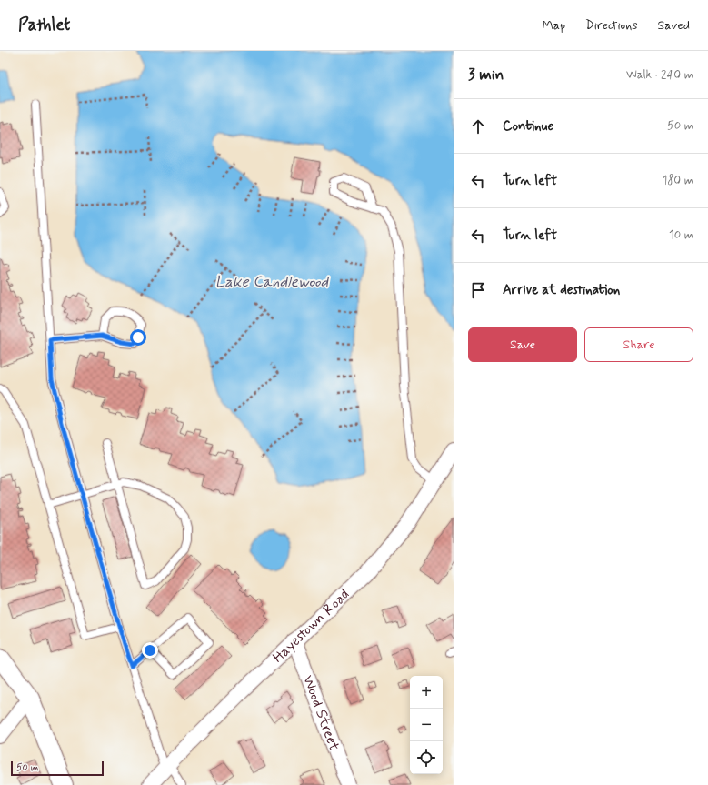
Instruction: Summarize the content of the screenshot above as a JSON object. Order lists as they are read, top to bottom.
{
  "streets": {
    "street": ["Hayestown Road", "Wood Street"]
  },
  "crossings": [
    ["Hayestown Road", "Wood Street"]
  ],
  "water": ["Lake Candlewood"],
  "scale_bar": "50 m",
  "page": {
    "header": "Pathlet",
    "nav": ["Map", "Directions", "Saved"],
    "heading": ["3 min", "Walk · 240 m"],
    "list": [
      ["Continue", "50 m"],
      ["Turn left", "180 m"],
      ["Turn left", "10 m"],
      "Arrive at destination"
    ],
    "buttons": ["Save", "Share"],
    "map_buttons": ["+", "−"],
    "scale": "50 m"
  }
}
